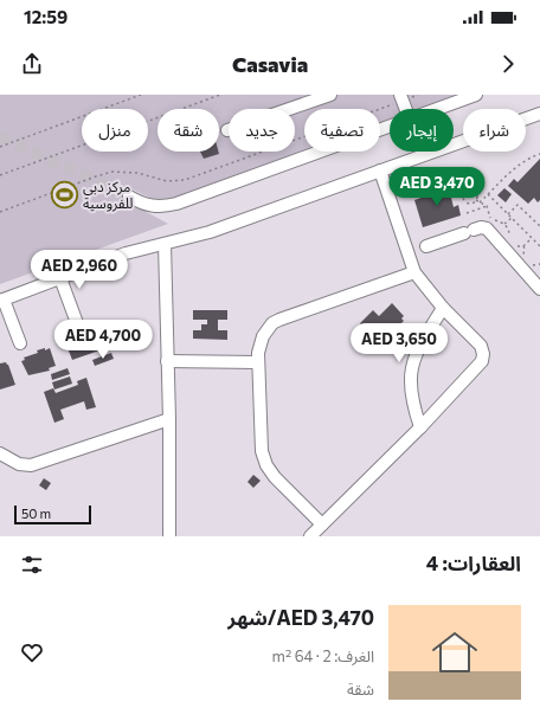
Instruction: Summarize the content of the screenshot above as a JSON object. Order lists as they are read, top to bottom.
{
  "places": {
    "sports": ["مركز دبي للفروسية"]
  },
  "scale_bar": "50 m",
  "page": {
    "status": "12:59",
    "header": "Casavia",
    "chip": [
      "شراء",
      "إيجار",
      "تصفية",
      "جديد",
      "شقة",
      "منزل"
    ],
    "price": [
      "AED 3,470",
      "AED 2,960",
      "AED 4,700",
      "AED 3,650"
    ],
    "scale": "50 m",
    "heading": "العقارات: 4",
    "list": [
      {
        "name": "AED 3,470/شهر",
        "note": "الغرف: 2 · 64 m² · شقة"
      }
    ]
  }
}
